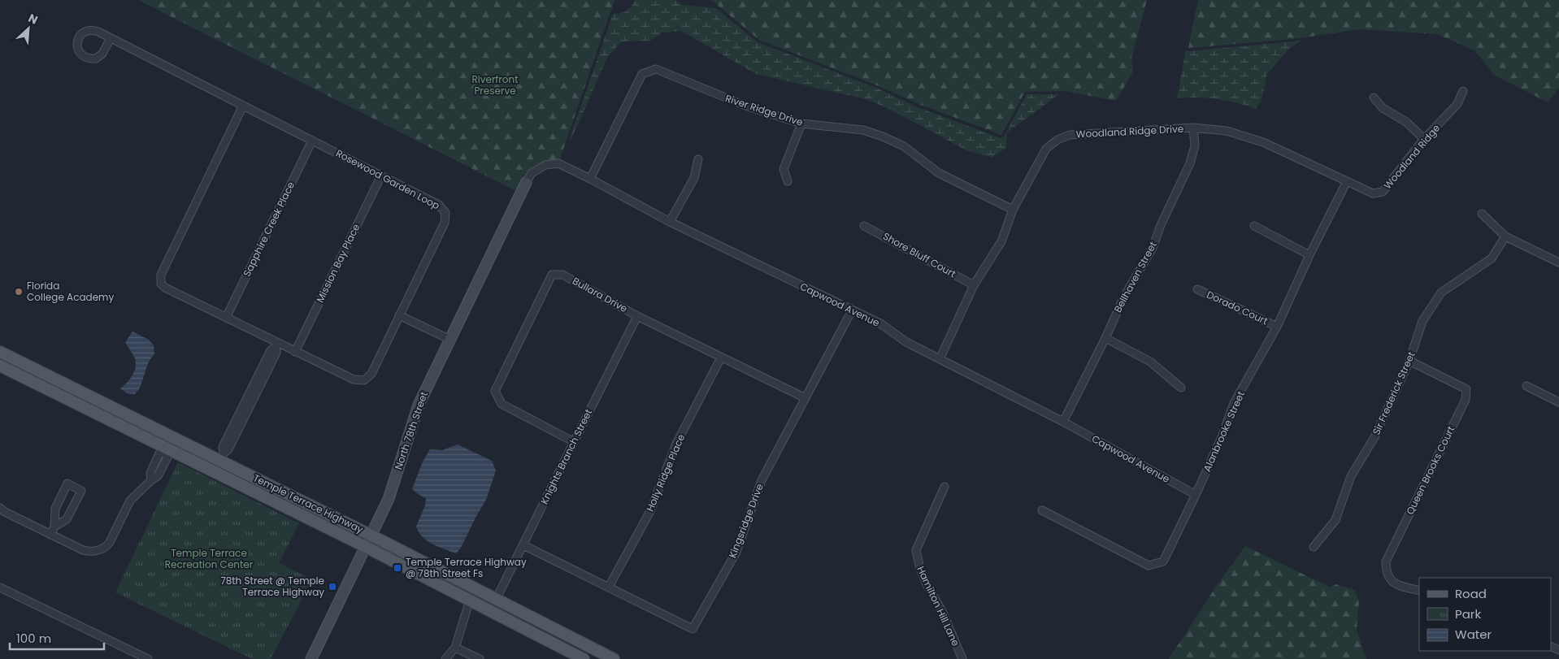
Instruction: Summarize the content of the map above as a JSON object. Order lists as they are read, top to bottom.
{
  "streets": {
    "main road": ["Temple Terrace Highway"],
    "street": [
      "River Ridge Drive",
      "Woodland Ridge Drive",
      "Woodland Ridge",
      "Rosewood Garden Loop",
      "Sapphire Creek Place",
      "Shore Bluff Court",
      "Mission Bay Place",
      "Bellhaven Street",
      "Bullara Drive",
      "Capwood Avenue",
      "Dorado Court",
      "Sir Frederick Street",
      "North 78th Street",
      "Alanbrooke Street",
      "Knights Branch Street",
      "Queen Brooks Court",
      "Holly Ridge Place",
      "Kingsridge Drive",
      "Hamilton Hill Lane"
    ]
  },
  "crossings": [
    ["River Ridge Drive", "Woodland Ridge Drive"],
    ["River Ridge Drive", "Capwood Avenue"],
    ["Woodland Ridge Drive", "Woodland Ridge"],
    ["Woodland Ridge Drive", "Shore Bluff Court"],
    ["Woodland Ridge Drive", "Bellhaven Street"],
    ["Woodland Ridge Drive", "Capwood Avenue"],
    ["Woodland Ridge Drive", "Alanbrooke Street"],
    ["Woodland Ridge", "Alanbrooke Street"],
    ["Rosewood Garden Loop", "Sapphire Creek Place"],
    ["Rosewood Garden Loop", "Mission Bay Place"],
    ["Bellhaven Street", "Capwood Avenue"],
    ["Bullara Drive", "Knights Branch Street"],
    ["Bullara Drive", "Holly Ridge Place"],
    ["Bullara Drive", "Kingsridge Drive"],
    ["Capwood Avenue", "North 78th Street"],
    ["Capwood Avenue", "Alanbrooke Street"],
    ["Capwood Avenue", "Kingsridge Drive"],
    ["Dorado Court", "Alanbrooke Street"],
    ["Sir Frederick Street", "Queen Brooks Court"],
    ["North 78th Street", "Temple Terrace Highway"],
    ["Knights Branch Street", "Temple Terrace Highway"],
    ["Knights Branch Street", "Kingsridge Drive"],
    ["Holly Ridge Place", "Kingsridge Drive"]
  ],
  "parks": ["Riverfront Preserve", "Temple Terrace Recreation Center"],
  "places": {
    "other": ["Florida College Academy"],
    "transit": ["Temple Terrace Highway @ 78th Street Fs", "78th Street @ Temple Terrace Highway"]
  },
  "legend": ["Road", "Park", "Water"],
  "scale_bar": "100 m",
  "north": "top right"
}
